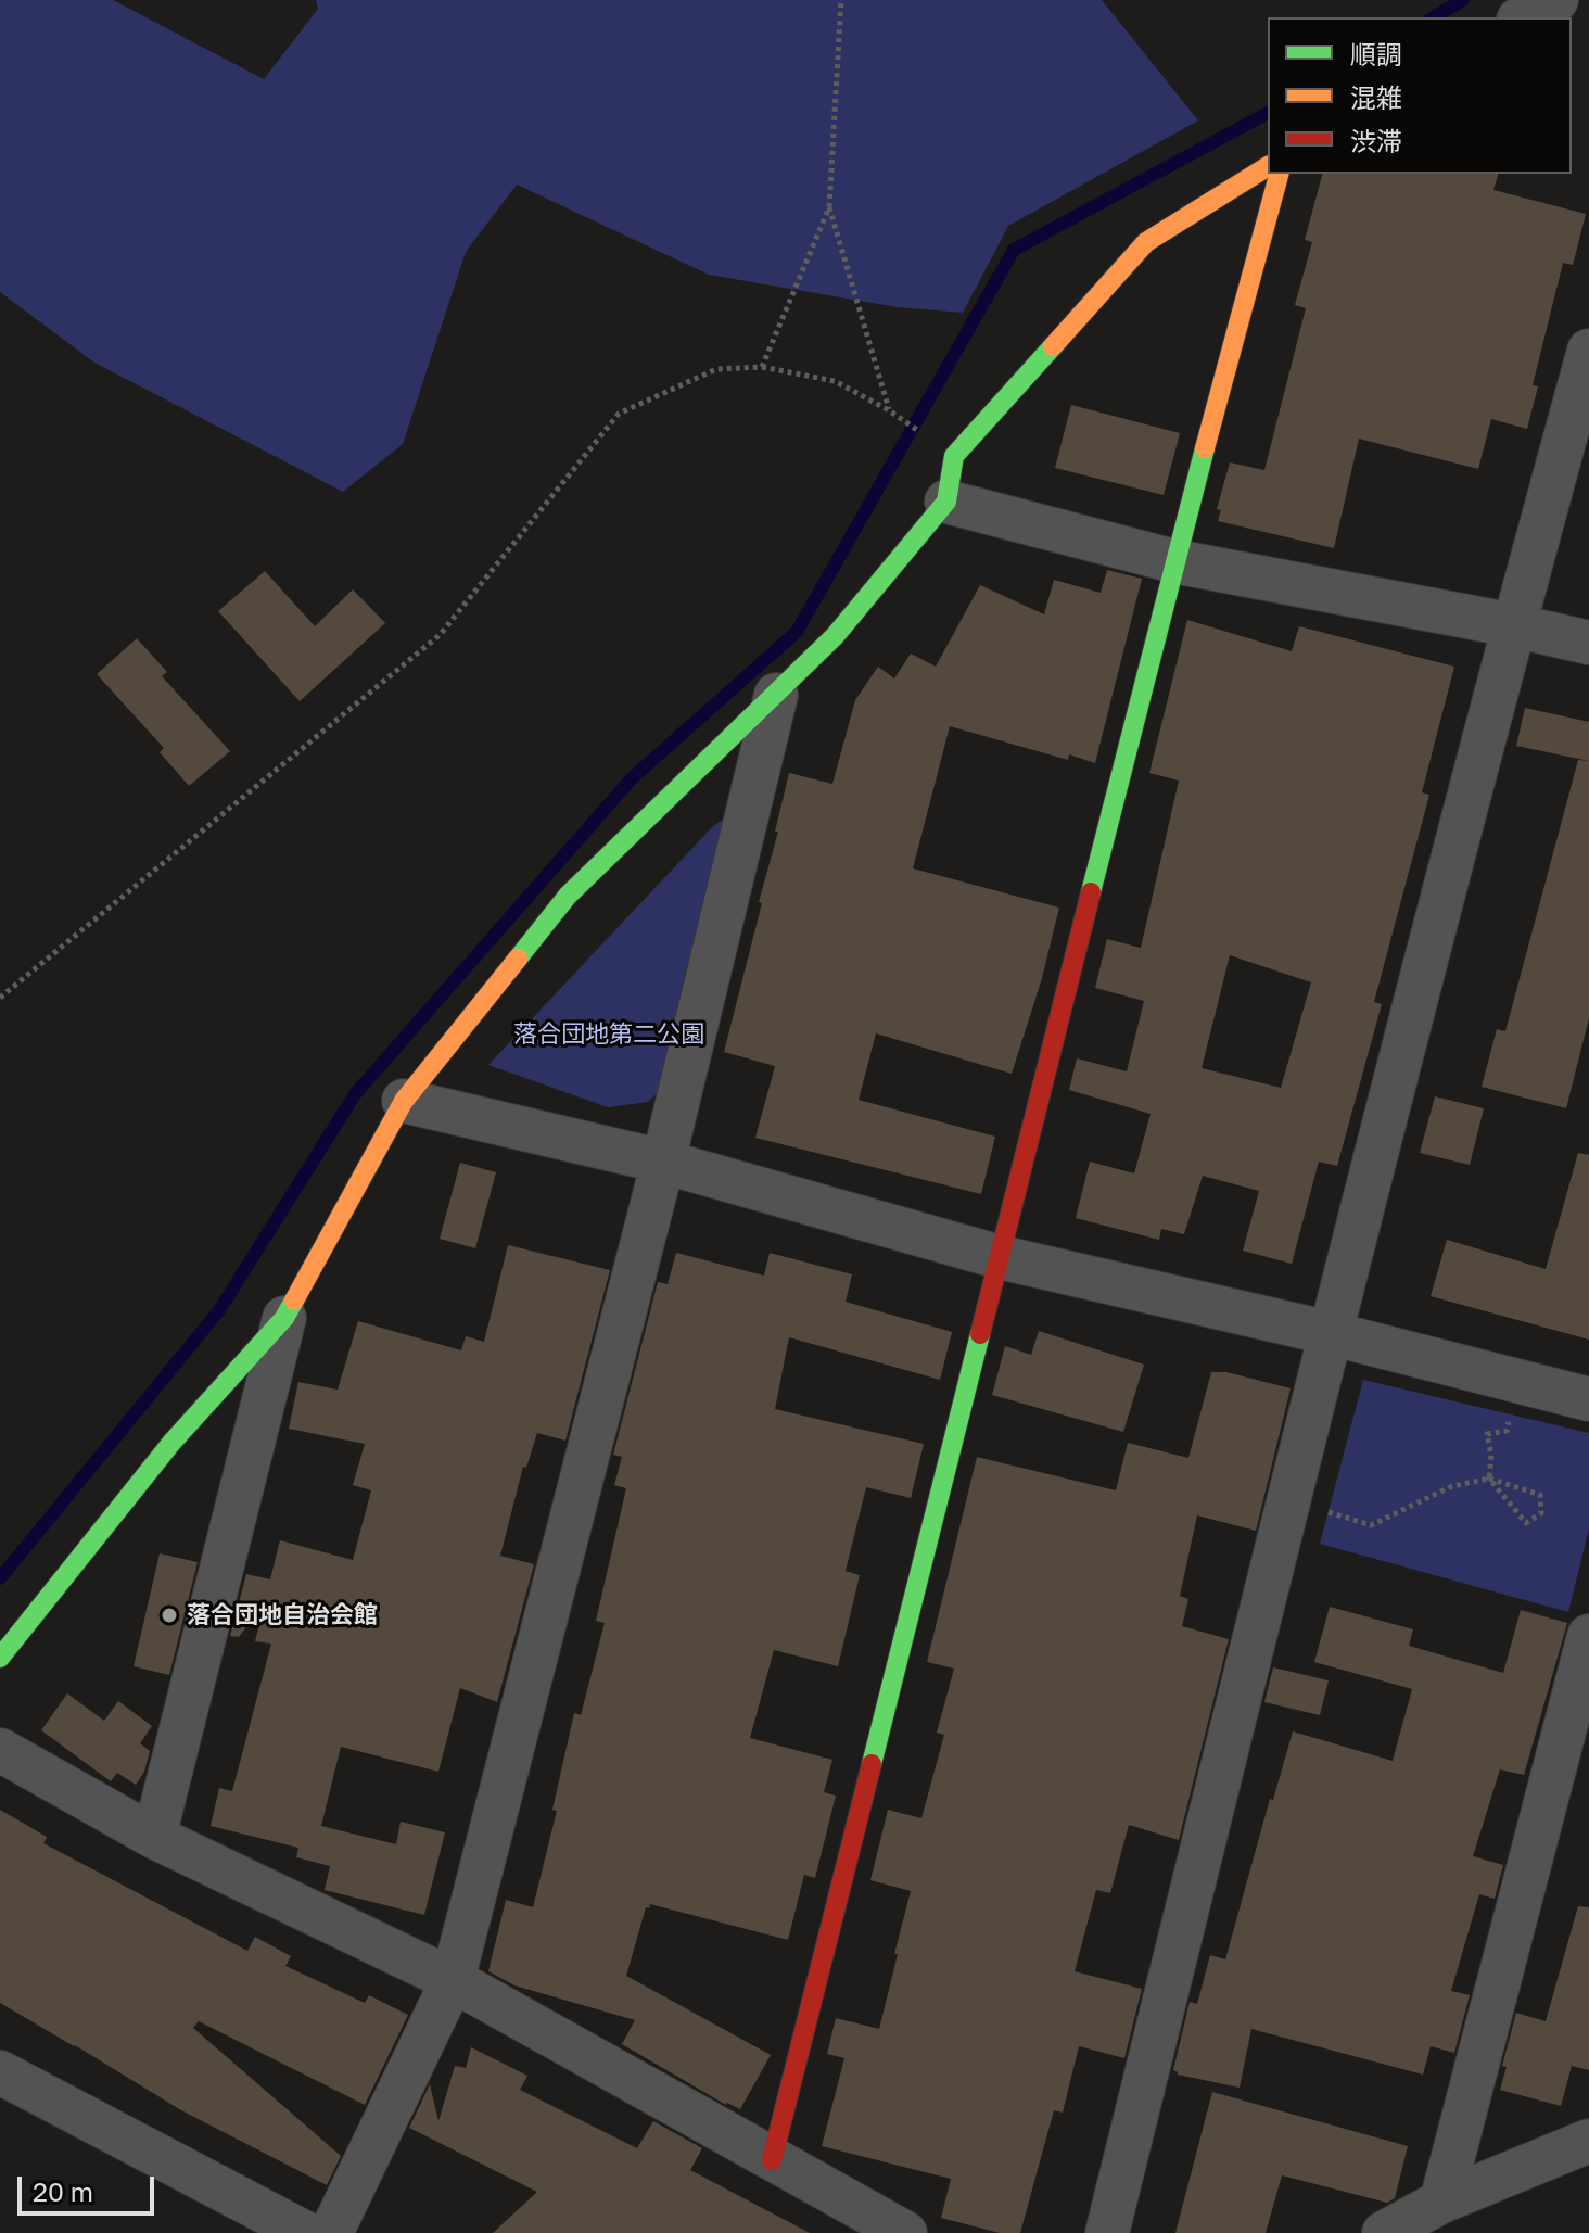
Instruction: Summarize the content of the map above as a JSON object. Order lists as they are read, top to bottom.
{
  "parks": ["落合団地第二公園"],
  "places": ["落合団地自治会館"],
  "legend": ["順調", "混雑", "渋滞"],
  "scale_bar": "20 m"
}
